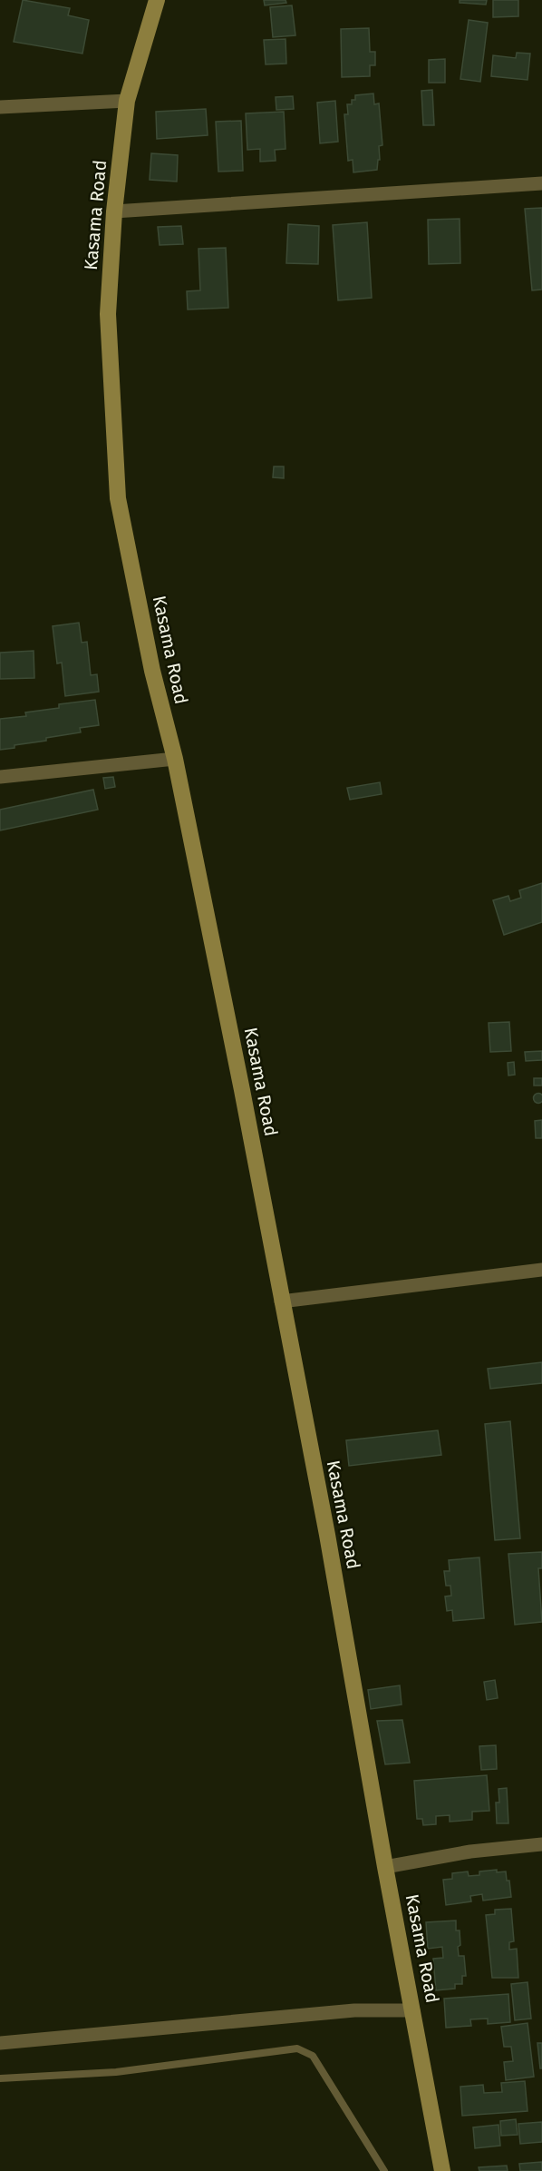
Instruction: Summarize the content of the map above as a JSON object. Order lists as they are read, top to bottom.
{
  "streets": {
    "street": ["Kasama Road"]
  }
}
